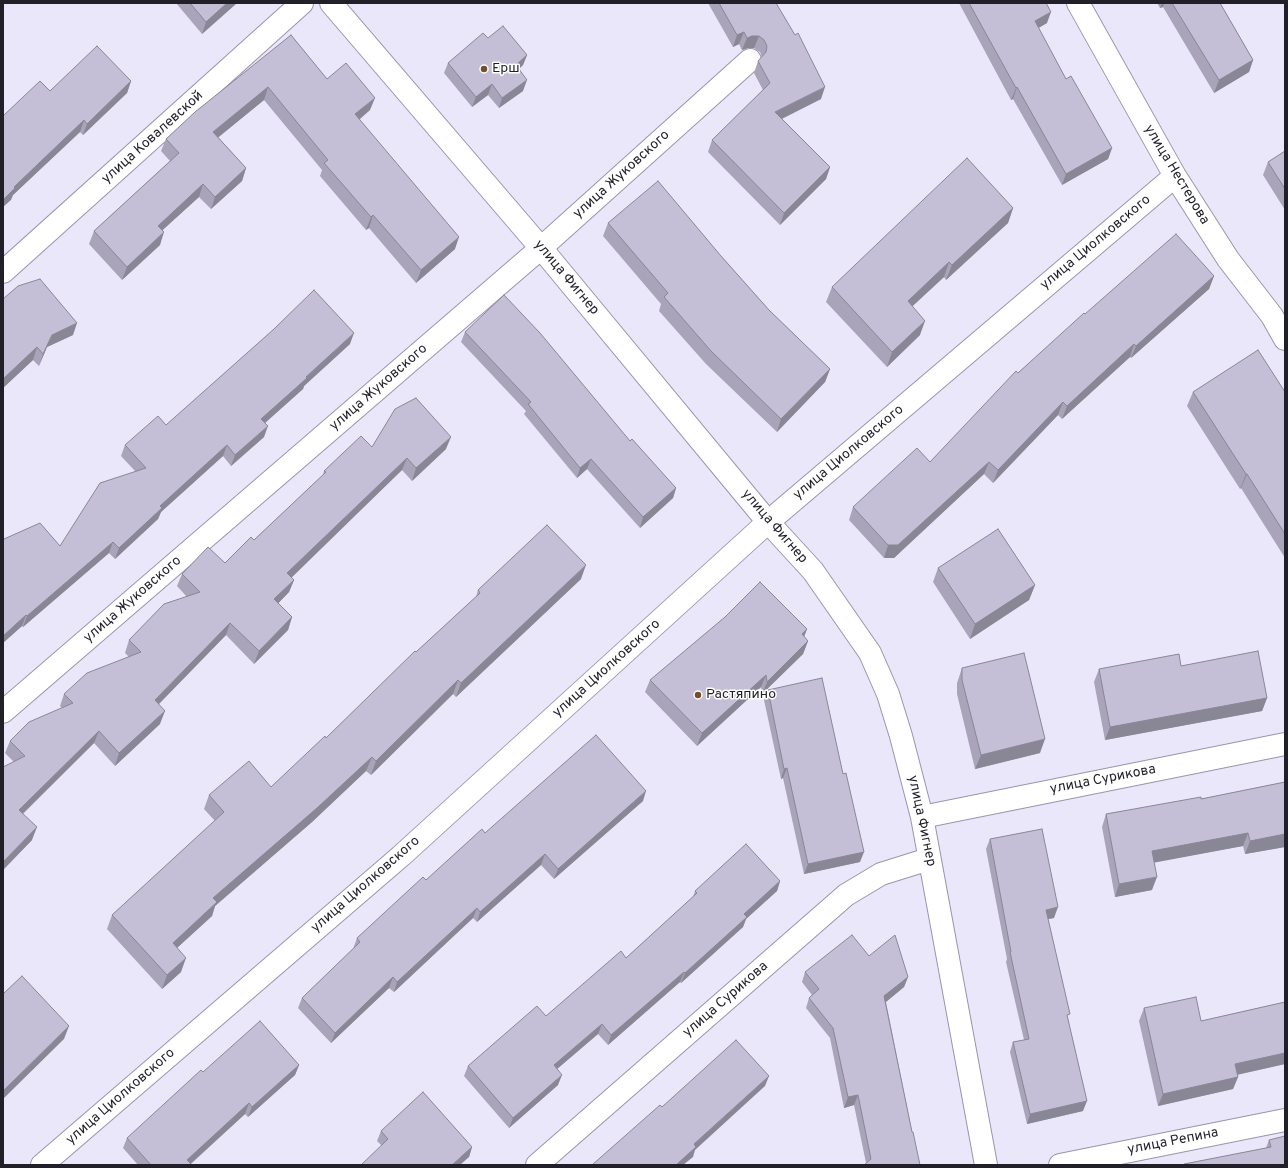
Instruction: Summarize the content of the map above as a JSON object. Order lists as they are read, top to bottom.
{
  "streets": {
    "street": [
      "улица Ковалевской",
      "улица Жуковского",
      "улица Нестерова",
      "улица Циолковского",
      "улица Фигнер",
      "улица Сурикова",
      "улица Репина"
    ]
  },
  "crossings": [
    ["улица Жуковского", "улица Фигнер"],
    ["улица Нестерова", "улица Циолковского"],
    ["улица Циолковского", "улица Фигнер"],
    ["улица Фигнер", "улица Сурикова"]
  ],
  "places": ["Ерш", "Растяпино"]
}
